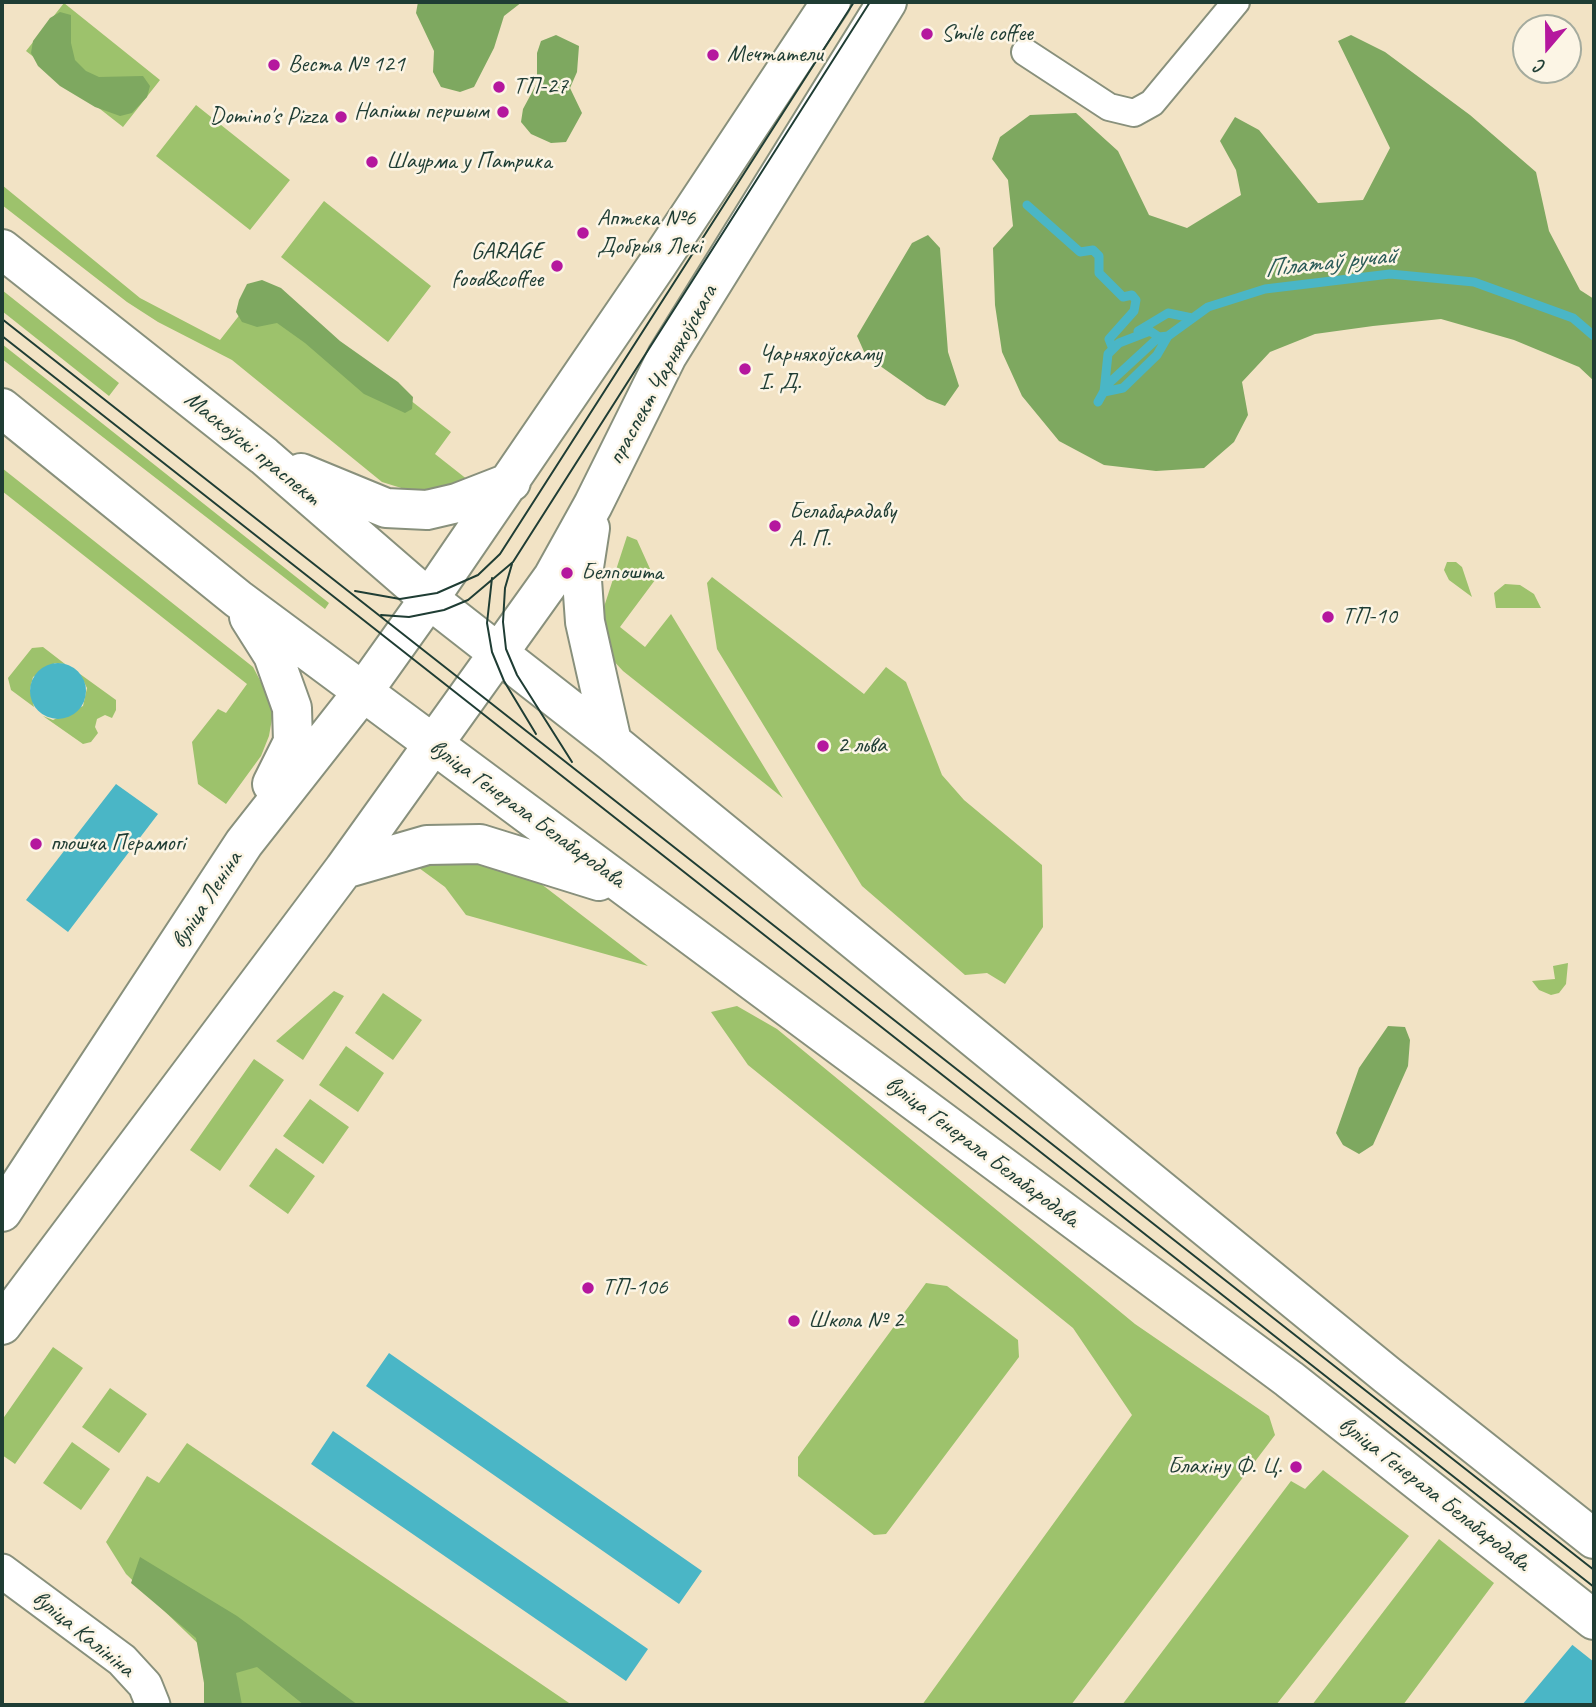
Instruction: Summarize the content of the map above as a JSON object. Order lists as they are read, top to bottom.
{
  "streets": {
    "main road": [
      "праспект Чарняхоўскага",
      "Маскоўскі праспект",
      "вуліца Генерала Белабародава",
      "вуліца Леніна"
    ],
    "street": ["вуліца Калініна"]
  },
  "crossings": [
    ["праспект Чарняхоўскага", "Маскоўскі праспект"],
    ["праспект Чарняхоўскага", "вуліца Генерала Белабародава"],
    ["Маскоўскі праспект", "вуліца Леніна"],
    ["вуліца Генерала Белабародава", "вуліца Леніна"]
  ],
  "water": ["Пілатаў ручай"],
  "places": [
    "Smile coffee",
    "Мечтатели",
    "Веста № 121",
    "ТП-27",
    "Напішы першым",
    "Domino's Pizza",
    "Шаурма у Патрика",
    "Аптека №6 Добрыя Лекі",
    "GARAGE food&coffee",
    "Чарняхоўскаму І. Д.",
    "Белабарадаву А. П.",
    "Белпошта",
    "ТП-10",
    "2 льва",
    "плошча Перамогі",
    "ТП-106",
    "Школа № 2",
    "Блахіну Ф. Ц."
  ],
  "north": "bottom"
}
